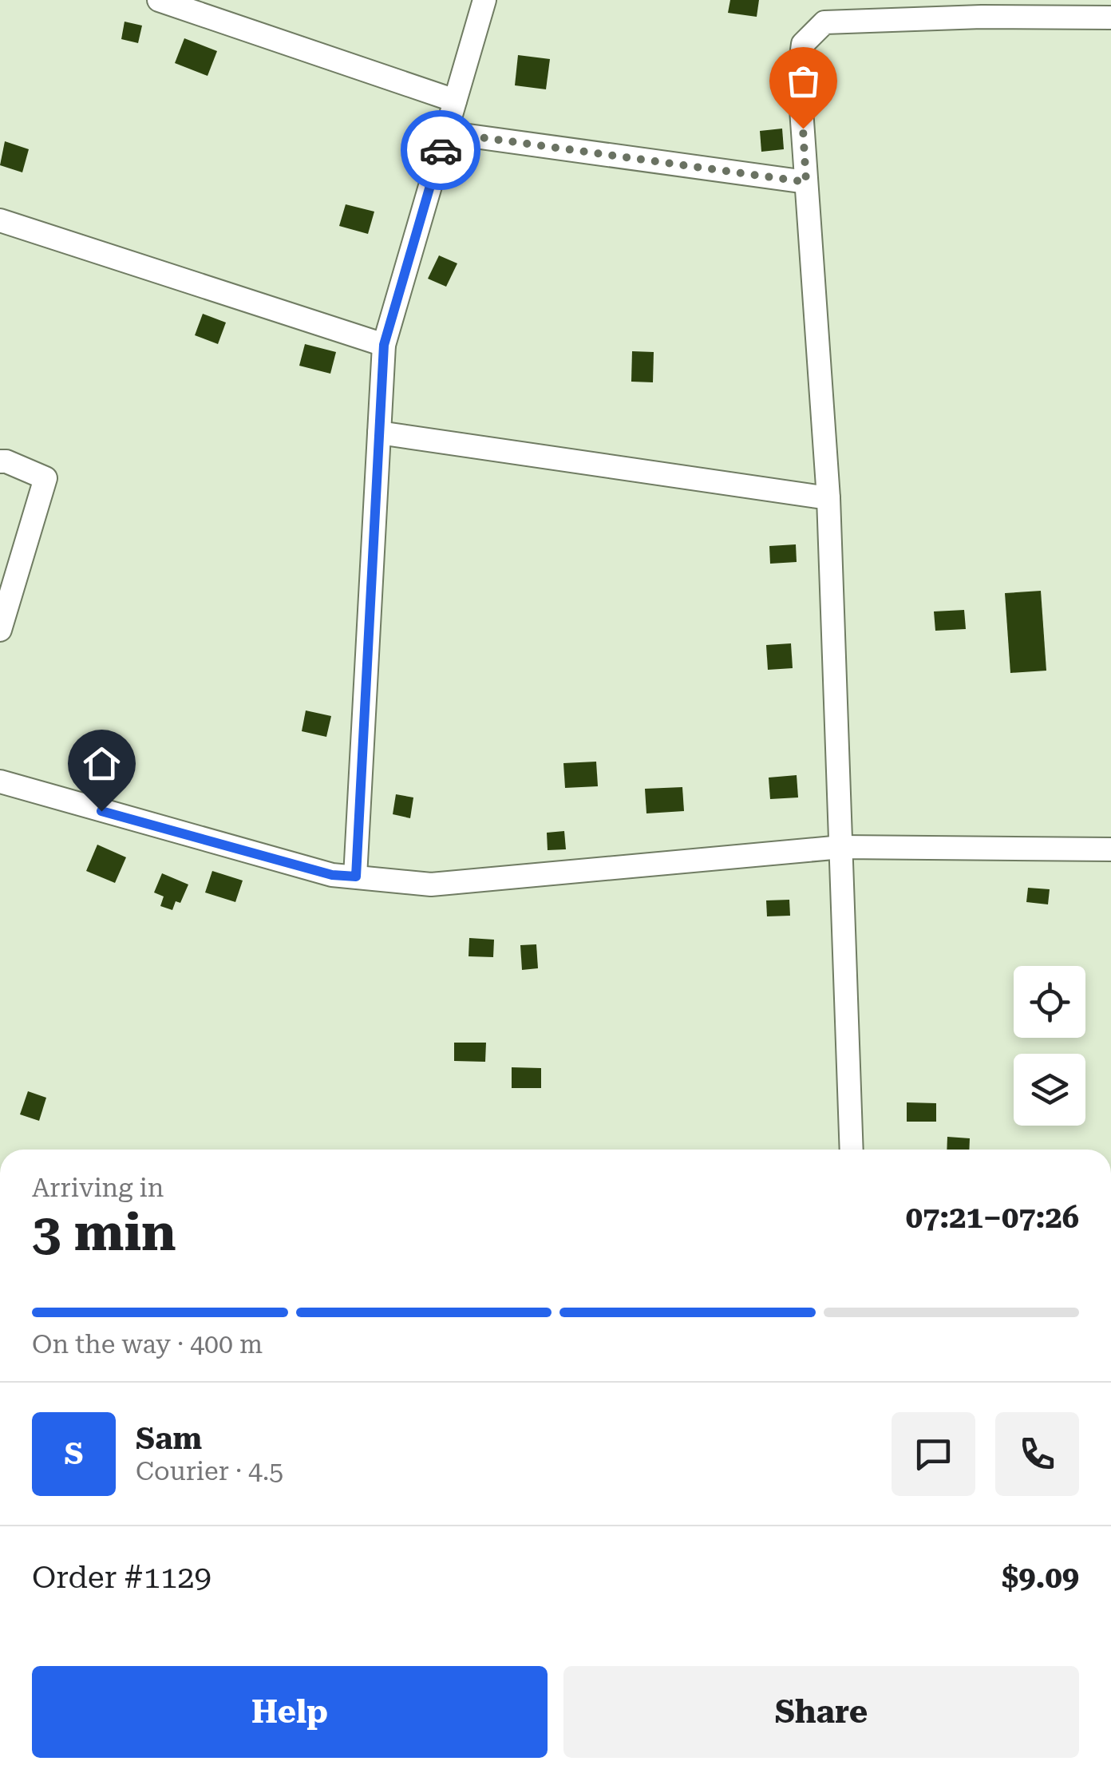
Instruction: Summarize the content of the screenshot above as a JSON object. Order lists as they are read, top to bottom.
{
  "page": {
    "heading": ["3 min", "Arriving in", "07:21–07:26"],
    "panel": [
      "Sam",
      "Courier · 4.5",
      "Order #1129",
      "$9.09"
    ],
    "bar": "On the way · 400 m",
    "round": "S",
    "buttons": ["Help", "Share"]
  }
}
